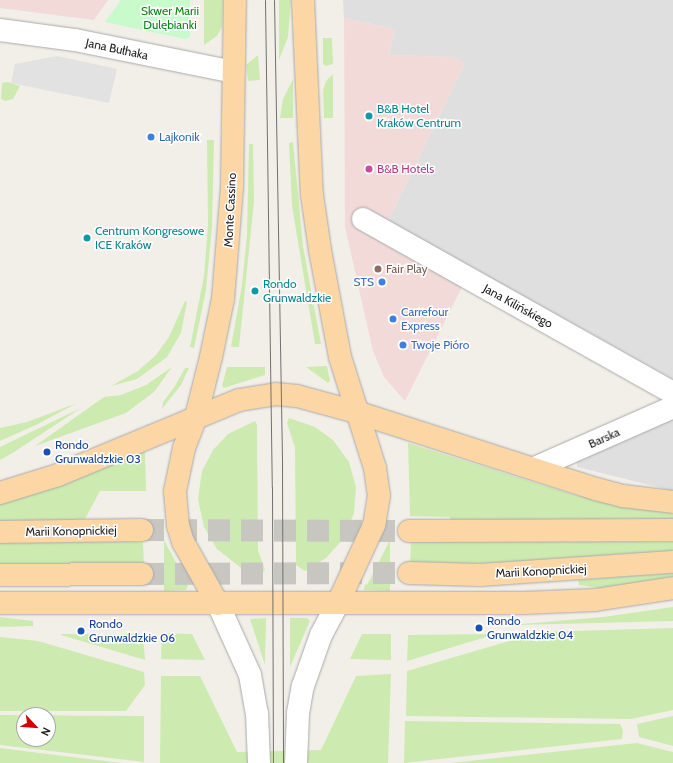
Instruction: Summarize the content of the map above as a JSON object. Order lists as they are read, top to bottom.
{
  "streets": {
    "main road": ["Monte Cassino", "Marii Konopnickiej"],
    "street": ["Jana Bułhaka", "Jana Kilińskiego", "Barska"]
  },
  "crossings": [
    ["Jana Bułhaka", "Monte Cassino"]
  ],
  "parks": ["Skwer Marii Dulębianki"],
  "places": [
    "B&B Hotel Kraków Centrum",
    "Lajkonik",
    "B&B Hotels",
    "Centrum Kongresowe ICE Kraków",
    "Fair Play",
    "STS",
    "Rondo Grunwaldzkie",
    "Carrefour Express",
    "Twoje Pióro",
    "Rondo Grunwaldzkie 03",
    "Rondo Grunwaldzkie 04",
    "Rondo Grunwaldzkie 06"
  ],
  "north": "bottom right"
}
